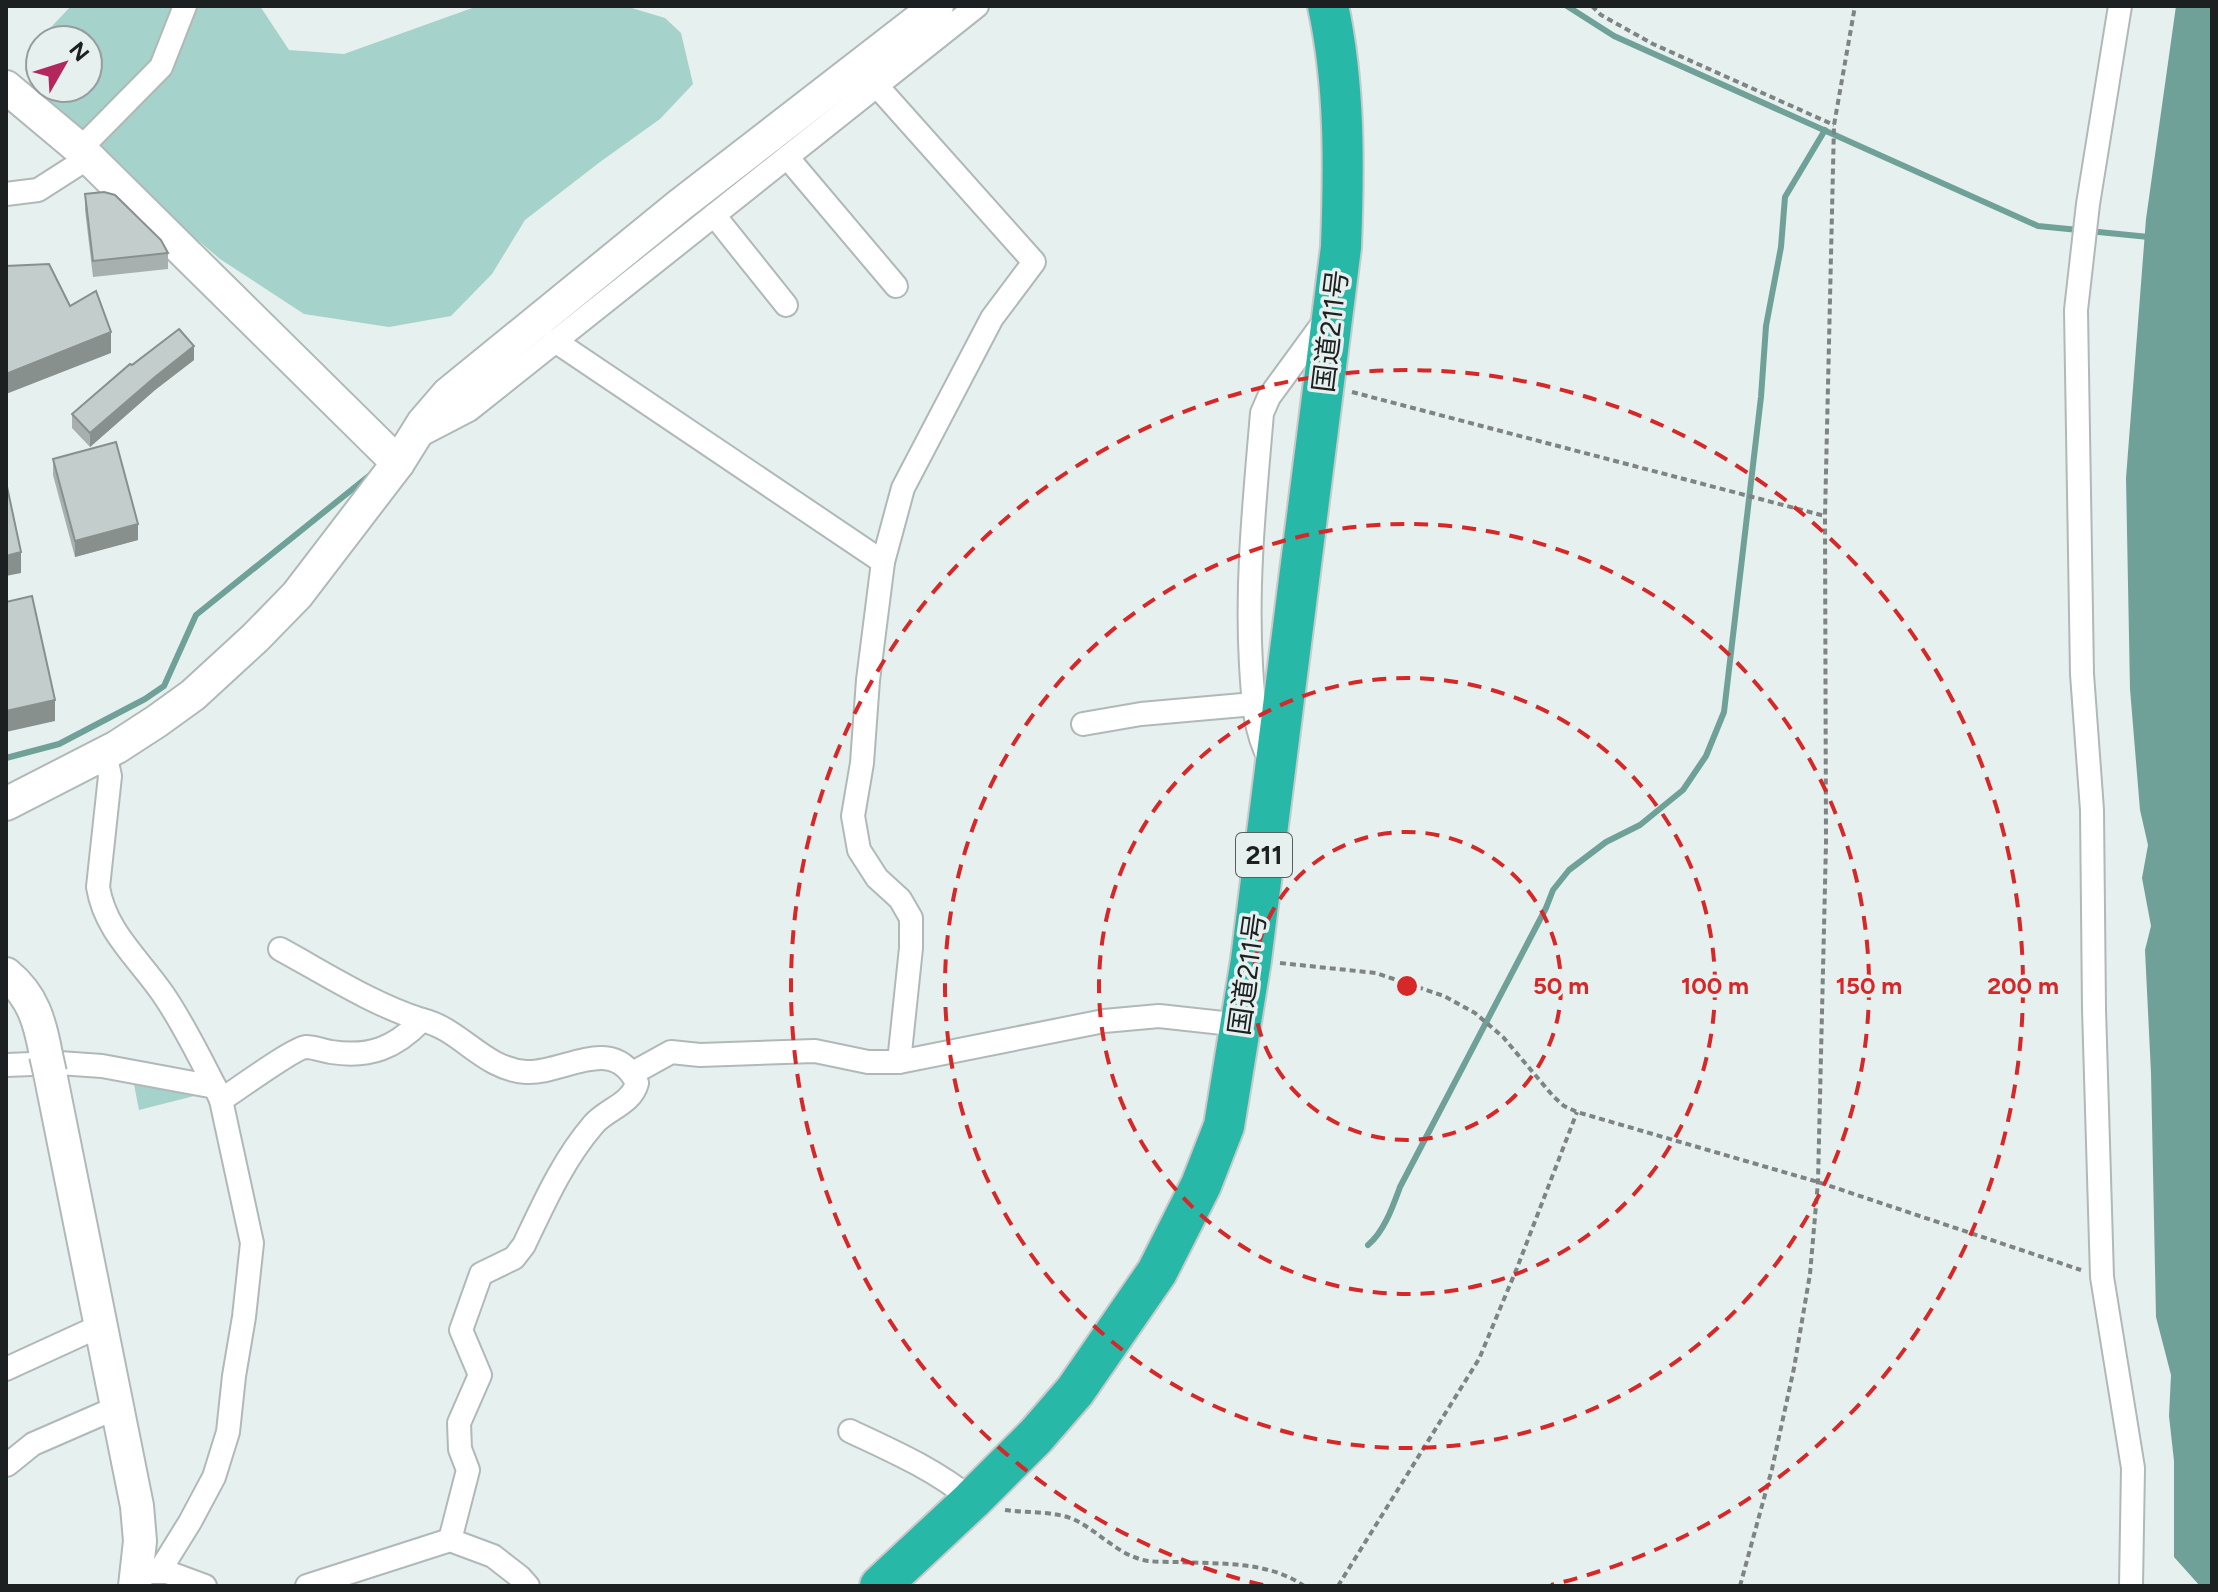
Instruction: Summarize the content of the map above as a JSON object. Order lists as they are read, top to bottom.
{
  "streets": {
    "highway": ["国道211号", "211"]
  },
  "north": "top right",
  "rings": [
    "50 m",
    "100 m",
    "150 m",
    "200 m"
  ]
}
